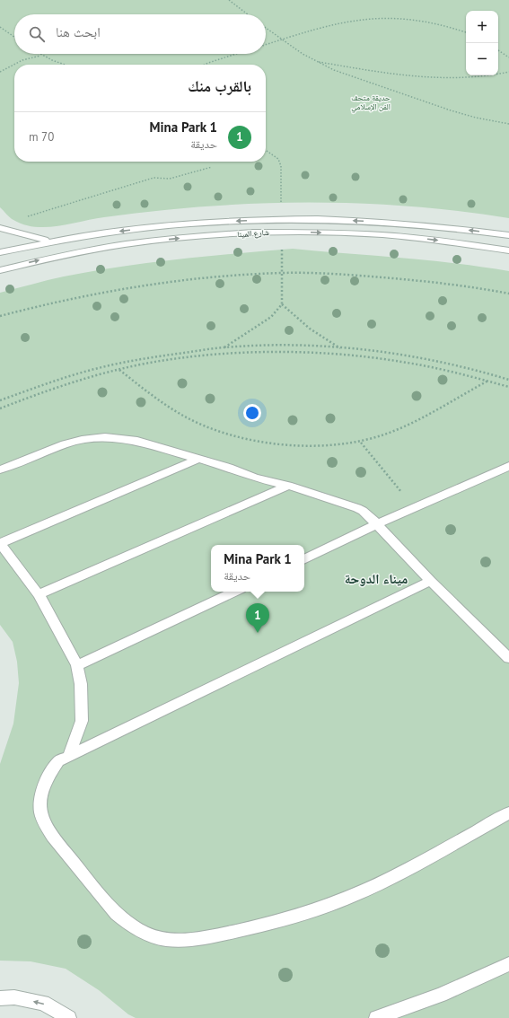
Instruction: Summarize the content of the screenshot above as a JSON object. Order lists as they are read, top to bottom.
{
  "streets": {
    "street": ["شارع المينا"]
  },
  "districts": ["ميناء الدوحة"],
  "parks": ["حديقة متحف الفن الإسلامي"],
  "page": {
    "map_buttons": ["+", "−"],
    "search": "ابحث هنا",
    "heading": "بالقرب منك",
    "list": [
      {
        "mark": "1",
        "name": "Mina Park 1",
        "note": "حديقة",
        "value": "70 m"
      }
    ],
    "popup": ["Mina Park 1", "حديقة"],
    "pins": "1"
  }
}
